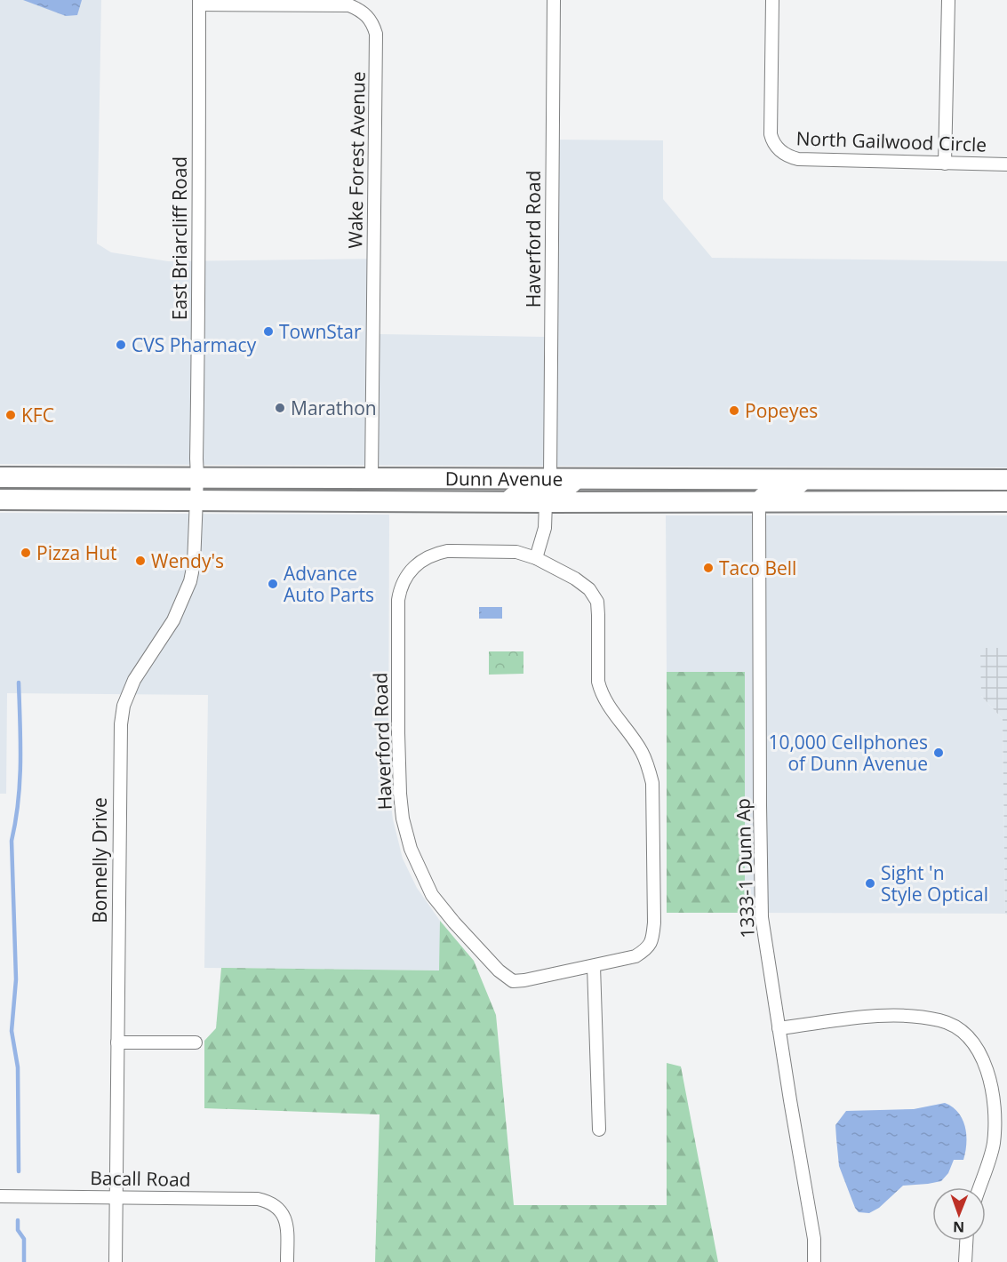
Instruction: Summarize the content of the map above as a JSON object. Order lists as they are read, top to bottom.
{
  "streets": {
    "main road": ["Dunn Avenue"],
    "street": [
      "North Gailwood Circle",
      "Wake Forest Avenue",
      "East Briarcliff Road",
      "Haverford Road",
      "Bonnelly Drive",
      "1333-1 Dunn Ap",
      "Bacall Road"
    ]
  },
  "crossings": [
    ["Wake Forest Avenue", "East Briarcliff Road"],
    ["Wake Forest Avenue", "Dunn Avenue"],
    ["East Briarcliff Road", "Dunn Avenue"],
    ["East Briarcliff Road", "Bonnelly Drive"],
    ["Haverford Road", "Dunn Avenue"],
    ["Dunn Avenue", "Bonnelly Drive"],
    ["Dunn Avenue", "1333-1 Dunn Ap"],
    ["Bonnelly Drive", "Bacall Road"]
  ],
  "places": [
    "TownStar",
    "CVS Pharmacy",
    "Marathon",
    "Popeyes",
    "KFC",
    "Pizza Hut",
    "Wendy's",
    "Taco Bell",
    "Advance Auto Parts",
    "10,000 Cellphones of Dunn Avenue",
    "Sight 'n Style Optical"
  ],
  "north": "bottom"
}
